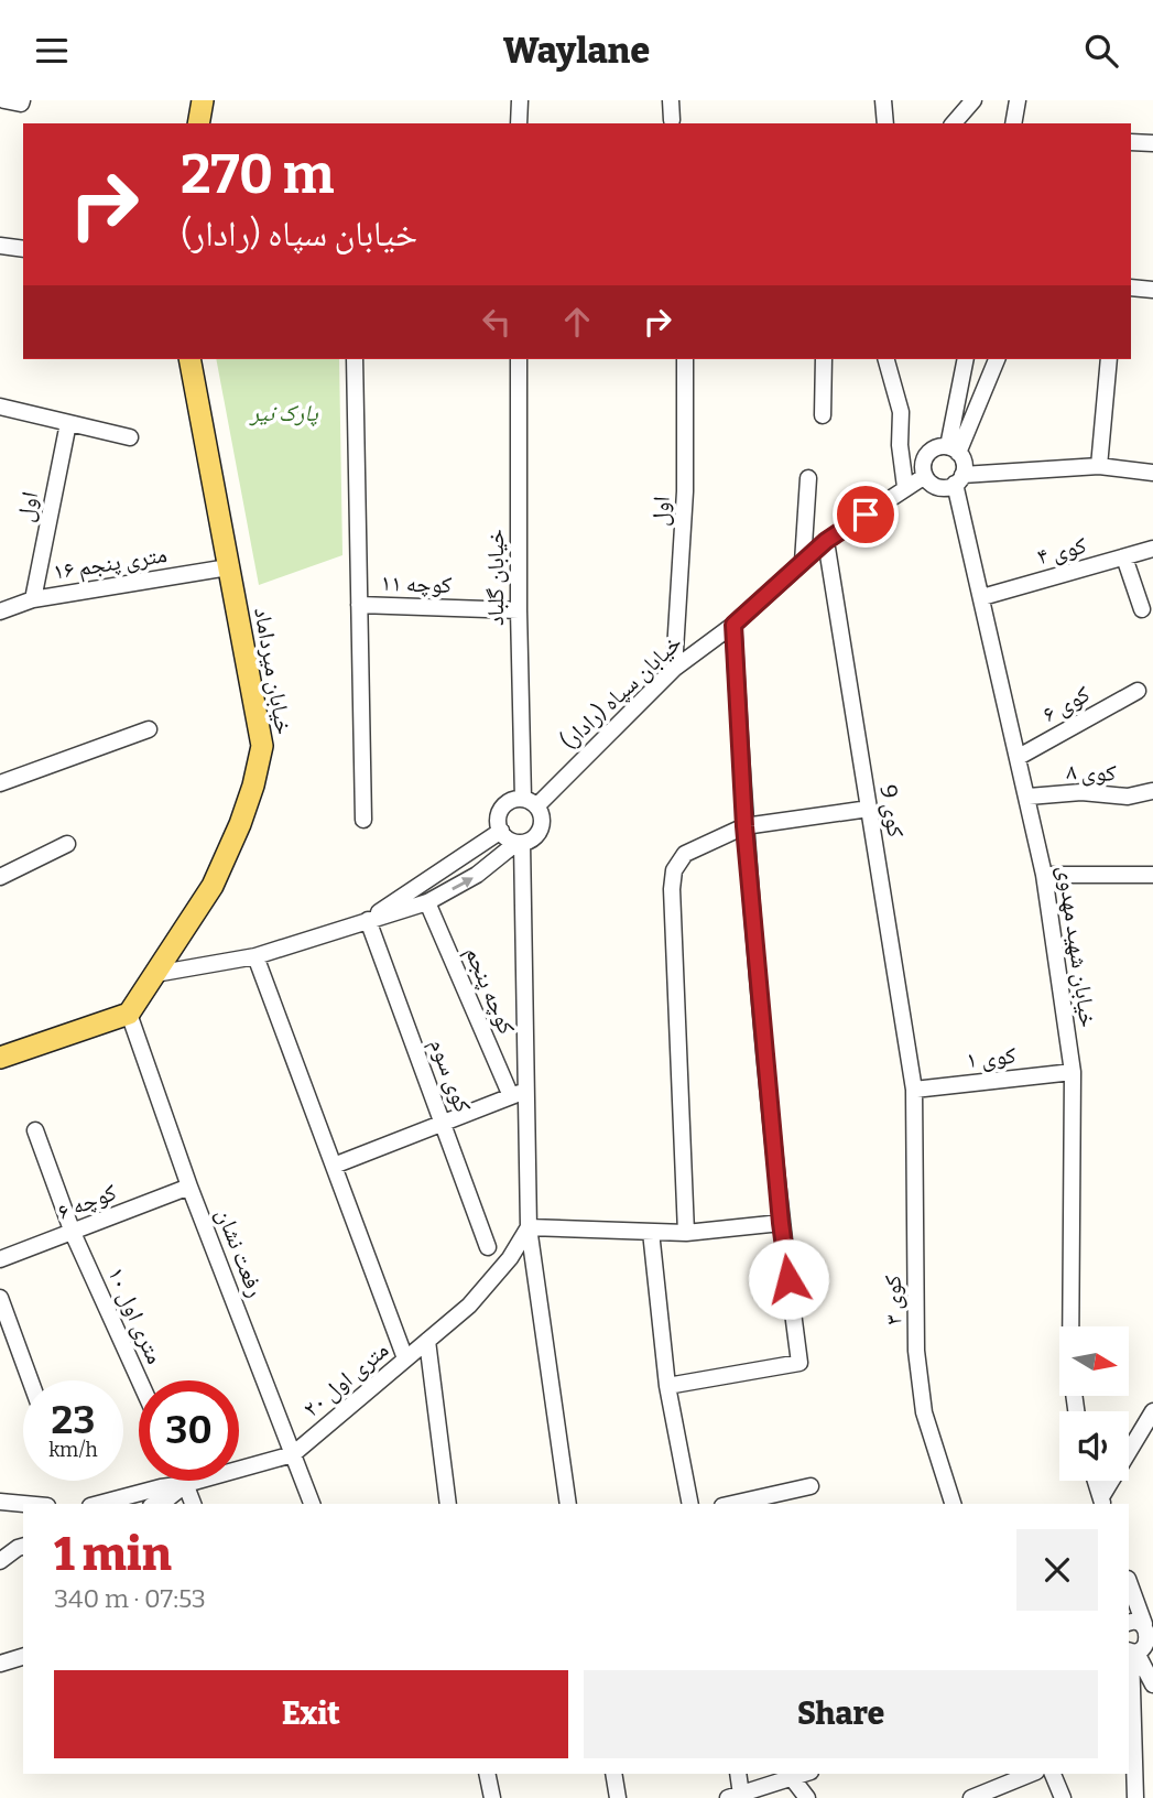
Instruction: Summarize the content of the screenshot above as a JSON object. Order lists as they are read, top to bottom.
{
  "streets": {
    "main road": ["خیابان میرداماد"],
    "street": [
      "اول",
      "کوی ۴",
      "۱۶ متری پنجم",
      "خیابان گلباد",
      "کوچه ۱۱",
      "خیابان سپاه (رادار)",
      "کوی ۶",
      "کوی ۸",
      "کوی 9",
      "خیابان شهید مهدوی",
      "کوچه پنجم",
      "کوی ۱",
      "کوی سوم",
      "کوچه ۶",
      "رفعت نشان",
      "کوی ۳",
      "۱۰ متری اول",
      "۲۰ متری اول"
    ]
  },
  "crossings": [
    ["اول", "۱۶ متری پنجم"],
    ["اول", "خیابان سپاه (رادار)"],
    ["کوی ۴", "خیابان شهید مهدوی"],
    ["۱۶ متری پنجم", "خیابان میرداماد"],
    ["خیابان گلباد", "کوچه ۱۱"],
    ["خیابان گلباد", "خیابان سپاه (رادار)"],
    ["خیابان میرداماد", "رفعت نشان"],
    ["خیابان سپاه (رادار)", "کوی 9"],
    ["خیابان سپاه (رادار)", "خیابان شهید مهدوی"],
    ["کوی ۶", "خیابان شهید مهدوی"],
    ["کوی ۸", "خیابان شهید مهدوی"],
    ["کوی 9", "کوی ۱"],
    ["کوی 9", "کوی ۳"],
    ["خیابان شهید مهدوی", "کوی ۱"],
    ["کوی ۱", "کوی ۳"],
    ["کوچه ۶", "رفعت نشان"],
    ["کوچه ۶", "۱۰ متری اول"],
    ["رفعت نشان", "۲۰ متری اول"]
  ],
  "parks": ["پارک نیر"],
  "north": "right",
  "page": {
    "header": "Waylane",
    "turn": ["270 m", "خیابان سپاه (رادار)"],
    "speed": "23 km/h",
    "limit": "30",
    "heading": ["1 min", "340 m · 07:53"],
    "buttons": ["Exit", "Share"]
  }
}
